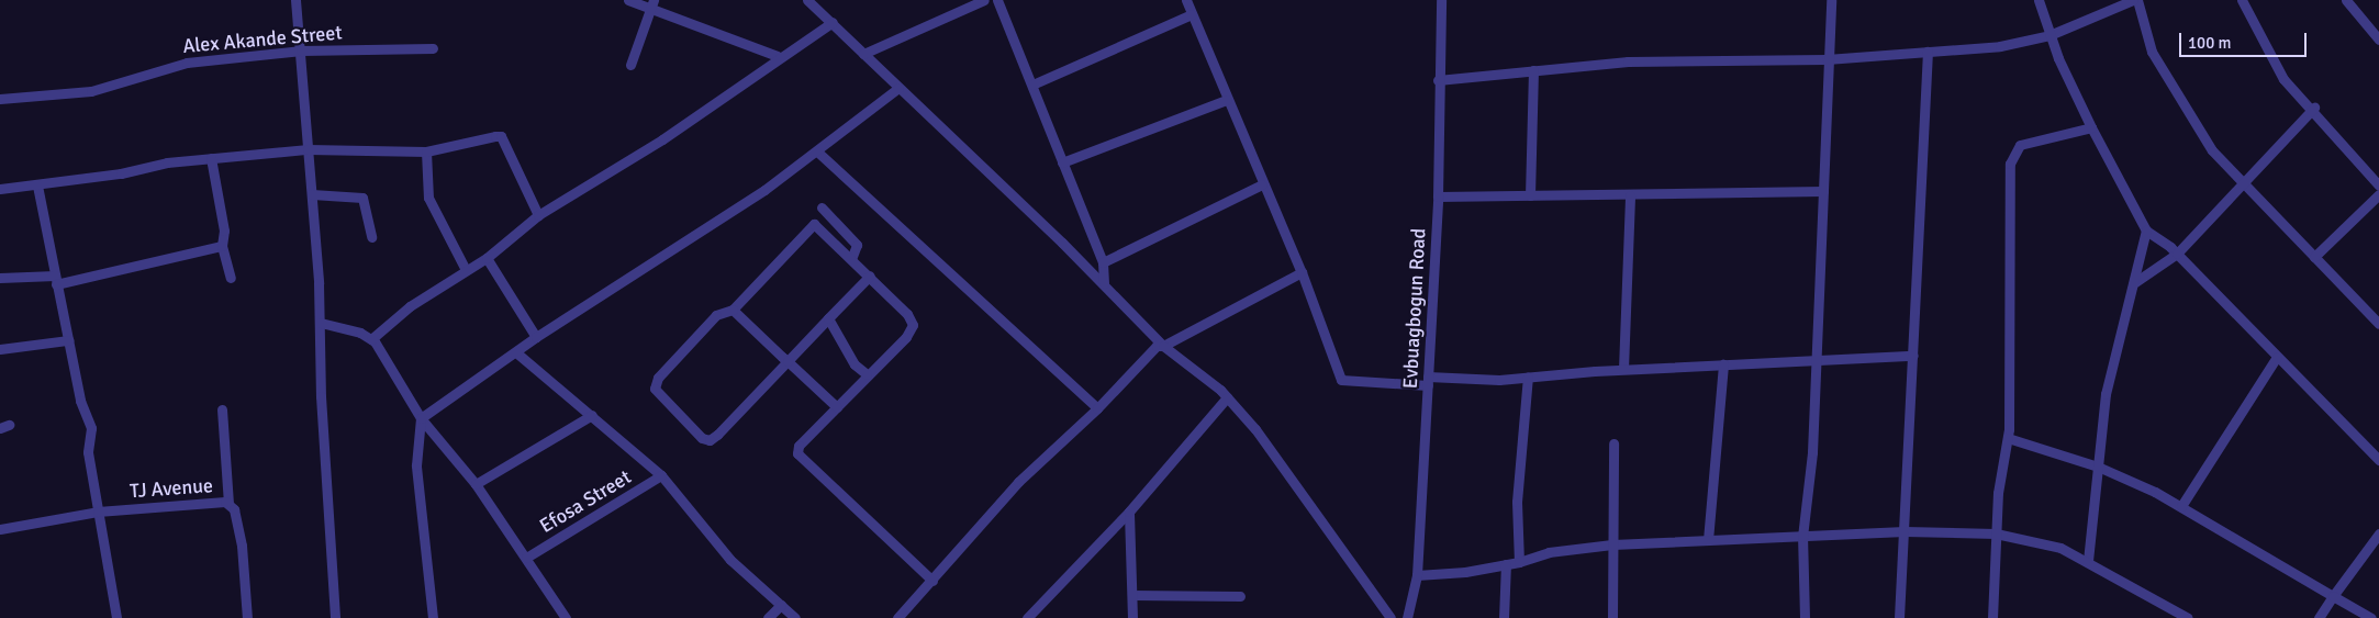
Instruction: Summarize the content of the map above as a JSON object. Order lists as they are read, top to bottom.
{
  "streets": {
    "street": [
      "Alex Akande Street",
      "Evbuagbogun Road",
      "TJ Avenue",
      "Efosa Street"
    ]
  },
  "scale_bar": "100 m"
}
